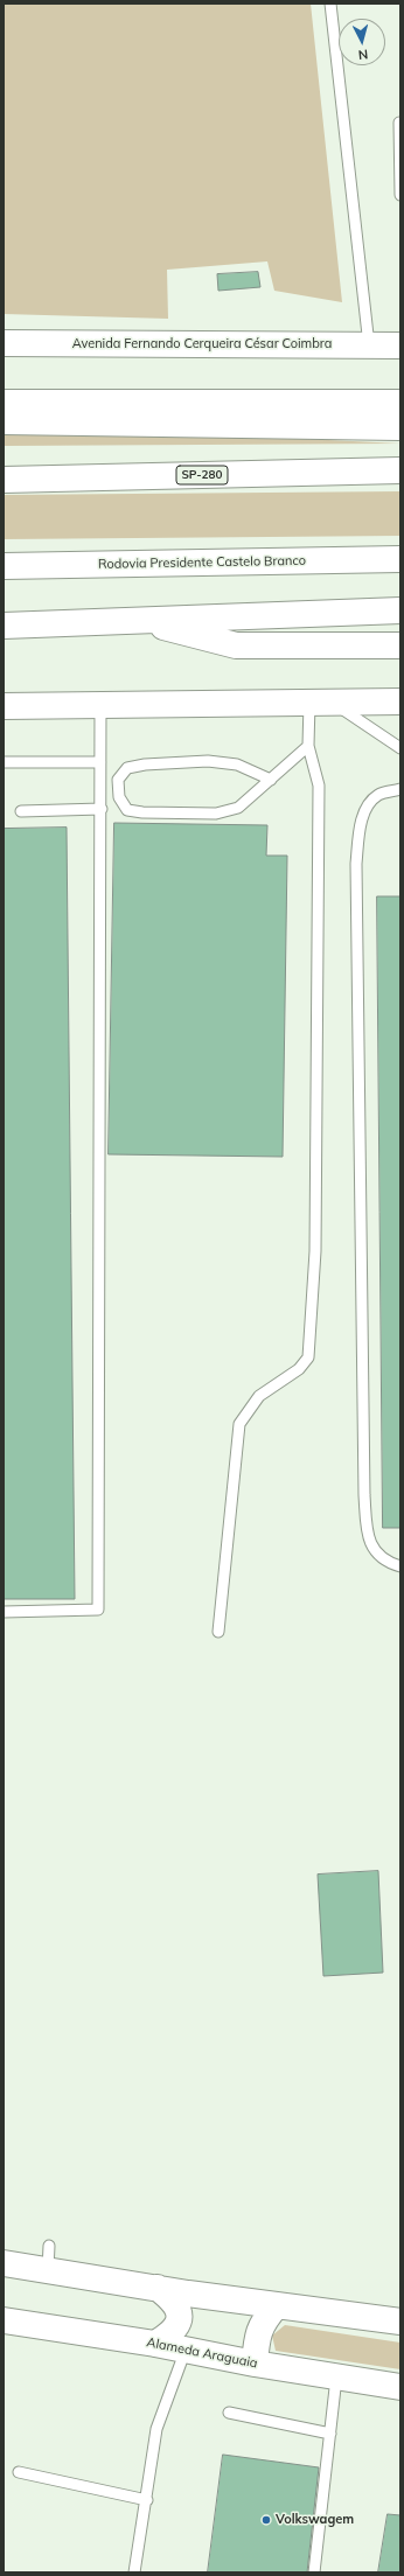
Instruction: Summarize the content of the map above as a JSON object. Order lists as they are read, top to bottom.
{
  "streets": {
    "main road": [
      "Avenida Fernando Cerqueira César Coimbra",
      "SP-280",
      "Rodovia Presidente Castelo Branco",
      "Alameda Araguaia"
    ]
  },
  "places": ["Volkswagem"],
  "north": "bottom"
}
